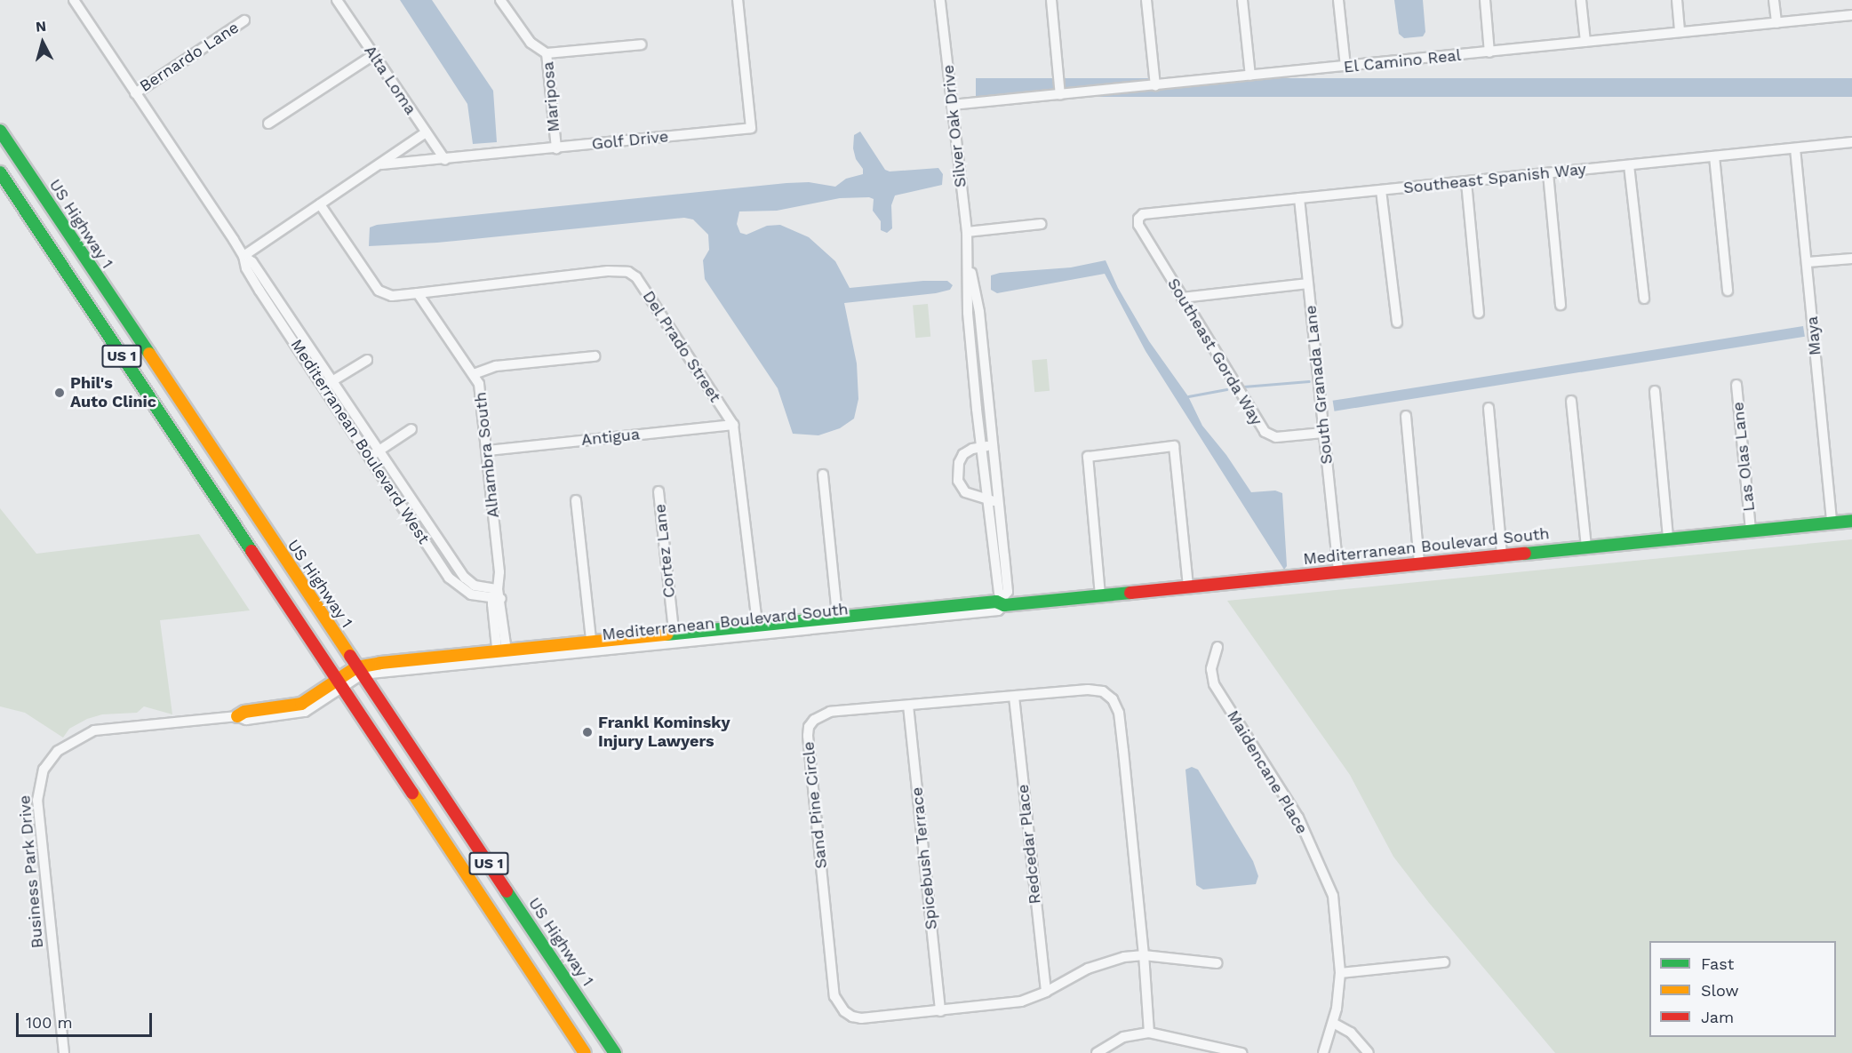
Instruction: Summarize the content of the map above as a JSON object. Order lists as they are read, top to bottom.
{
  "streets": {
    "main road": [
      "US Highway 1",
      "US 1",
      "Mediterranean Boulevard South",
      "Business Park Drive"
    ],
    "street": [
      "Bernardo Lane",
      "El Camino Real",
      "Alta Loma",
      "Mariposa",
      "Silver Oak Drive",
      "Golf Drive",
      "Southeast Spanish Way",
      "Maya",
      "Del Prado Street",
      "Southeast Gorda Way",
      "South Granada Lane",
      "Antigua",
      "Mediterranean Boulevard West",
      "Alhambra South",
      "Las Olas Lane",
      "Cortez Lane",
      "Maidencane Place",
      "Sand Pine Circle",
      "Redcedar Place",
      "Spicebush Terrace"
    ]
  },
  "crossings": [
    ["Bernardo Lane", "Mediterranean Boulevard West"],
    ["El Camino Real", "Silver Oak Drive"],
    ["Alta Loma", "Golf Drive"],
    ["Mariposa", "Golf Drive"],
    ["Silver Oak Drive", "Mediterranean Boulevard South"],
    ["Golf Drive", "Mediterranean Boulevard West"],
    ["Southeast Spanish Way", "Maya"],
    ["Southeast Spanish Way", "Southeast Gorda Way"],
    ["Southeast Spanish Way", "South Granada Lane"],
    ["US Highway 1", "Mediterranean Boulevard South"],
    ["Maya", "Mediterranean Boulevard South"],
    ["Del Prado Street", "Antigua"],
    ["Del Prado Street", "Alhambra South"],
    ["Del Prado Street", "Mediterranean Boulevard South"],
    ["Southeast Gorda Way", "South Granada Lane"],
    ["US 1", "Mediterranean Boulevard South"],
    ["US 1", "Business Park Drive"],
    ["South Granada Lane", "Mediterranean Boulevard South"],
    ["Antigua", "Alhambra South"],
    ["Mediterranean Boulevard West", "Alhambra South"],
    ["Alhambra South", "Mediterranean Boulevard South"],
    ["Las Olas Lane", "Mediterranean Boulevard South"],
    ["Mediterranean Boulevard South", "Cortez Lane"],
    ["Mediterranean Boulevard South", "Business Park Drive"],
    ["Sand Pine Circle", "Redcedar Place"],
    ["Sand Pine Circle", "Spicebush Terrace"]
  ],
  "places": ["Phil's Auto Clinic", "Frankl Kominsky Injury Lawyers"],
  "legend": ["Fast", "Slow", "Jam"],
  "scale_bar": "100 m",
  "north": "top"
}
